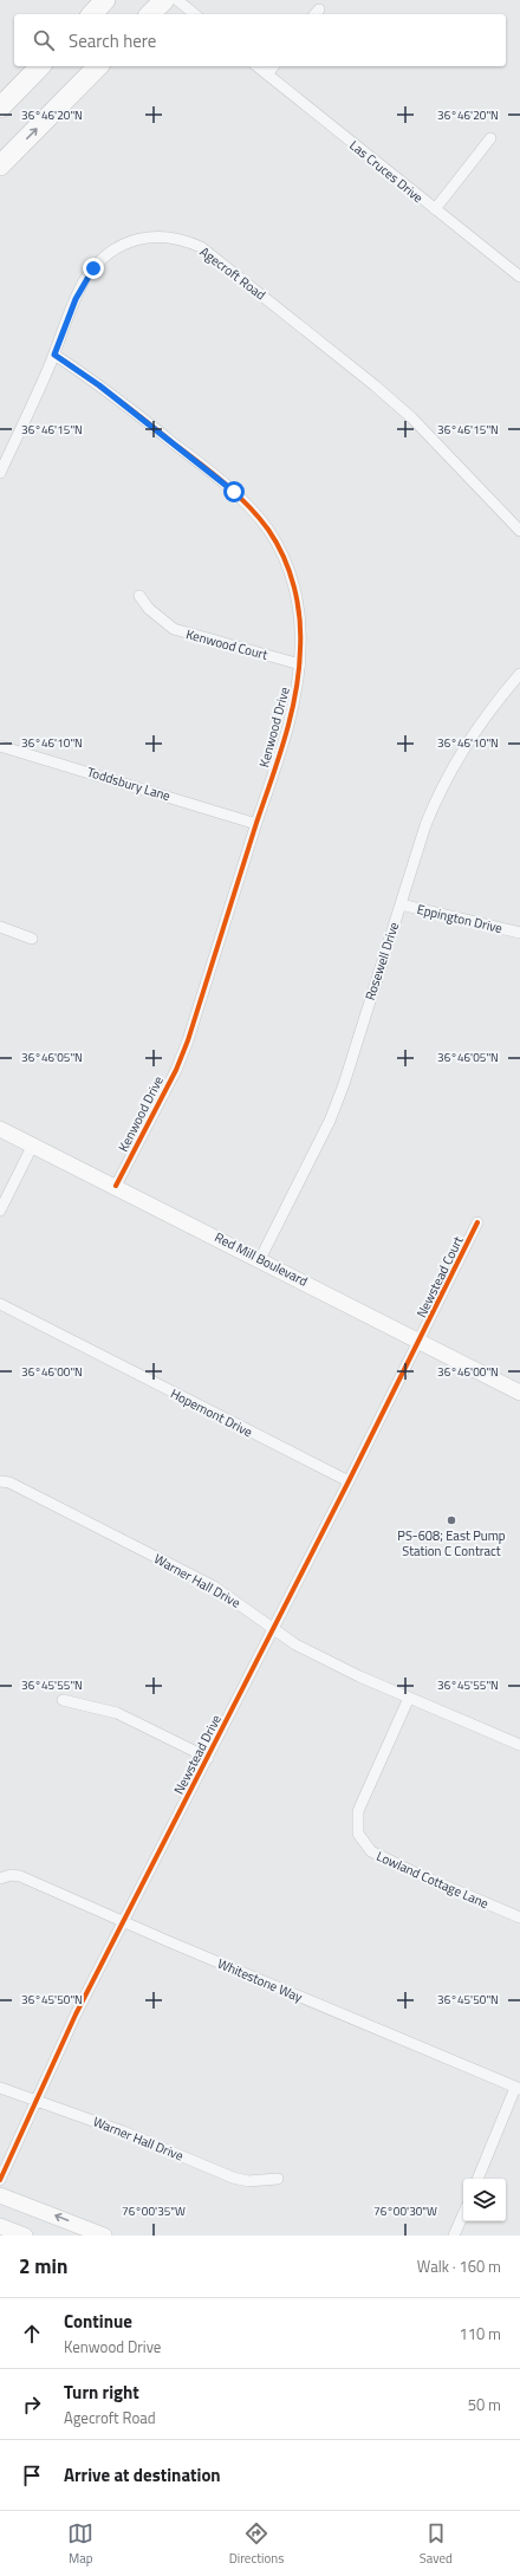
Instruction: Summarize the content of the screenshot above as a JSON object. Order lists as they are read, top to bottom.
{
  "streets": {
    "street": [
      "Las Cruces Drive",
      "Agecroft Road",
      "Kenwood Court",
      "Kenwood Drive",
      "Toddsbury Lane",
      "Eppington Drive",
      "Rosewell Drive",
      "Red Mill Boulevard",
      "Newstead Court",
      "Hopemont Drive",
      "Warner Hall Drive",
      "Newstead Drive",
      "Lowland Cottage Lane",
      "Whitestone Way"
    ]
  },
  "crossings": [
    ["Agecroft Road", "Kenwood Drive"],
    ["Kenwood Court", "Kenwood Drive"],
    ["Kenwood Drive", "Toddsbury Lane"],
    ["Kenwood Drive", "Red Mill Boulevard"],
    ["Eppington Drive", "Rosewell Drive"],
    ["Rosewell Drive", "Red Mill Boulevard"],
    ["Red Mill Boulevard", "Newstead Court"],
    ["Red Mill Boulevard", "Newstead Drive"],
    ["Newstead Court", "Newstead Drive"],
    ["Hopemont Drive", "Newstead Drive"],
    ["Warner Hall Drive", "Newstead Drive"],
    ["Warner Hall Drive", "Lowland Cottage Lane"],
    ["Newstead Drive", "Whitestone Way"]
  ],
  "places": ["PS-608; East Pump Station C Contract"],
  "page": {
    "search": "Search here",
    "heading": ["2 min", "Walk · 160 m"],
    "list": [
      ["Continue", "Kenwood Drive", "110 m"],
      ["Turn right", "Agecroft Road", "50 m"],
      "Arrive at destination"
    ],
    "nav": ["Map", "Directions", "Saved"]
  },
  "coordinates": [
    "36°46'20\"N",
    "36°46'15\"N",
    "36°46'10\"N",
    "36°46'05\"N",
    "36°46'00\"N",
    "36°45'55\"N",
    "36°45'50\"N",
    "76°00'35\"W",
    "76°00'30\"W"
  ]
}
